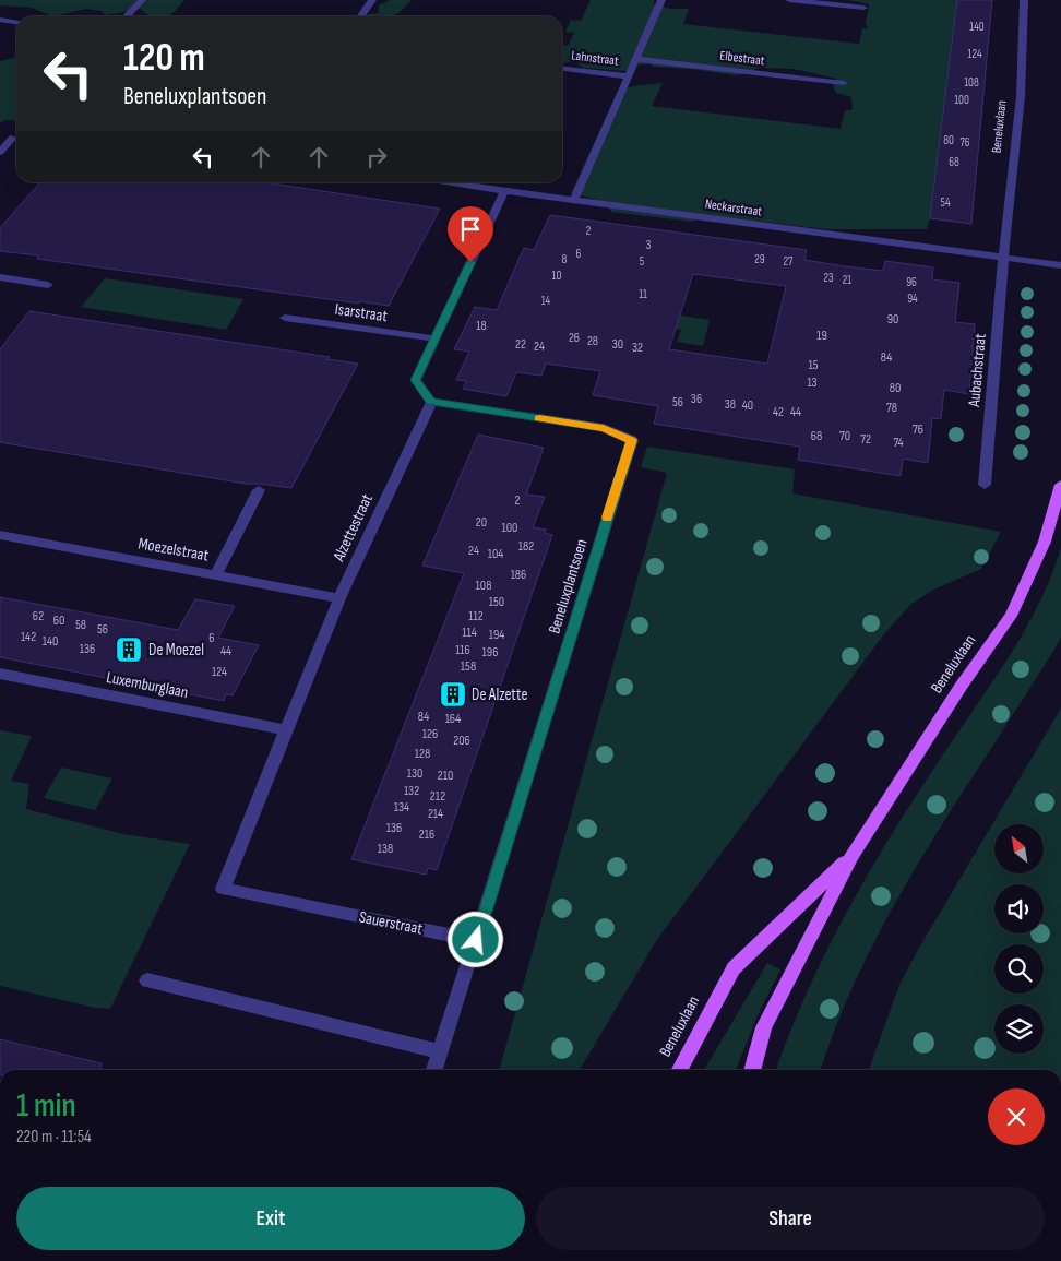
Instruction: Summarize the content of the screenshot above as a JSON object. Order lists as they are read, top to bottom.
{
  "streets": {
    "main road": ["Beneluxlaan"],
    "street": [
      "Lahnstraat",
      "Elbestraat",
      "Neckarstraat",
      "Isarstraat",
      "Aubachstraat",
      "Alzettestraat",
      "Moezelstraat",
      "Beneluxplantsoen",
      "Luxemburglaan",
      "Sauerstraat"
    ]
  },
  "crossings": [
    ["Beneluxlaan", "Neckarstraat"],
    ["Beneluxlaan", "Aubachstraat"],
    ["Neckarstraat", "Aubachstraat"],
    ["Alzettestraat", "Moezelstraat"],
    ["Alzettestraat", "Beneluxplantsoen"],
    ["Alzettestraat", "Luxemburglaan"],
    ["Alzettestraat", "Sauerstraat"],
    ["Beneluxplantsoen", "Sauerstraat"]
  ],
  "places": {
    "building": ["De Moezel", "De Alzette"]
  },
  "house_numbers": [
    "140",
    "124",
    "108",
    "100",
    "80",
    "76",
    "68",
    "54",
    "2",
    "3",
    "6",
    "8",
    "29",
    "5",
    "27",
    "10",
    "23",
    "21",
    "96",
    "11",
    "94",
    "14",
    "90",
    "18",
    "19",
    "26",
    "28",
    "22",
    "30",
    "24",
    "32",
    "84",
    "15",
    "13",
    "80",
    "36",
    "56",
    "38",
    "40",
    "78",
    "42",
    "44",
    "76",
    "68",
    "70",
    "72",
    "74",
    "2",
    "20",
    "100",
    "182",
    "24",
    "104",
    "186",
    "108",
    "150",
    "62",
    "112",
    "60",
    "58",
    "56",
    "114",
    "194",
    "142",
    "6",
    "140",
    "136",
    "116",
    "44",
    "196",
    "158",
    "124",
    "84",
    "164",
    "126",
    "206",
    "128",
    "130",
    "210",
    "132",
    "212",
    "134",
    "214",
    "136",
    "216",
    "138"
  ],
  "north": "top left",
  "page": {
    "turn": ["120 m", "Beneluxplantsoen"],
    "heading": ["1 min", "220 m · 11:54"],
    "buttons": ["Exit", "Share"]
  }
}
